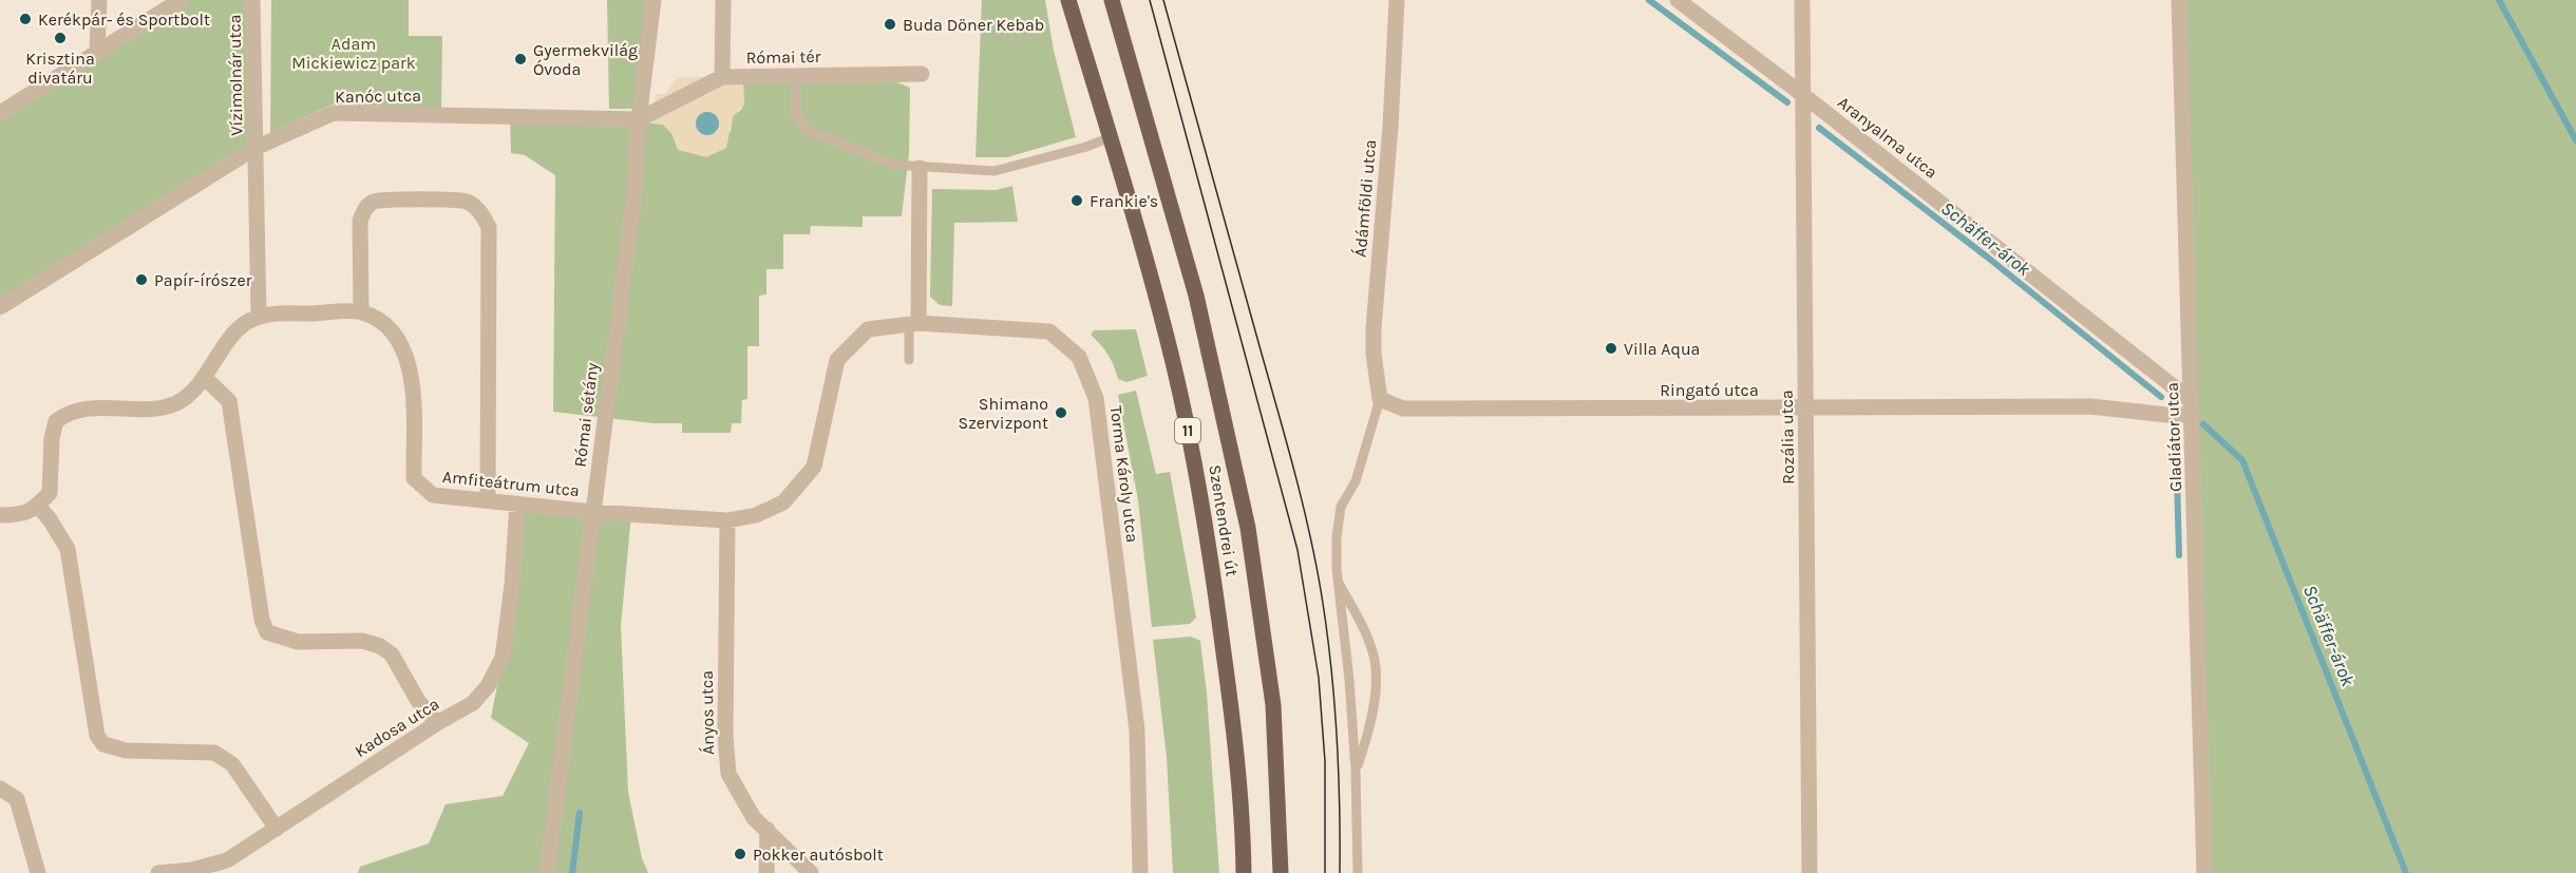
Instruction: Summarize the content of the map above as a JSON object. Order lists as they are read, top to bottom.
{
  "streets": {
    "main road": ["11", "Szentendrei út"],
    "street": [
      "Római tér",
      "Vízimolnár utca",
      "Kanóc utca",
      "Aranyalma utca",
      "Ádámföldi utca",
      "Ringató utca",
      "Római sétány",
      "Rozália utca",
      "Gladiátor utca",
      "Torma Károly utca",
      "Amfiteátrum utca",
      "Ányos utca",
      "Kadosa utca"
    ]
  },
  "crossings": [
    ["Római tér", "Kanóc utca"],
    ["Vízimolnár utca", "Kanóc utca"],
    ["Kanóc utca", "Római sétány"],
    ["Aranyalma utca", "Ringató utca"],
    ["Aranyalma utca", "Rozália utca"],
    ["Aranyalma utca", "Gladiátor utca"],
    ["Ádámföldi utca", "Ringató utca"],
    ["Ringató utca", "Rozália utca"],
    ["Ringató utca", "Gladiátor utca"],
    ["Római sétány", "Torma Károly utca"],
    ["Római sétány", "Amfiteátrum utca"],
    ["Torma Károly utca", "Amfiteátrum utca"],
    ["Torma Károly utca", "Ányos utca"],
    ["Amfiteátrum utca", "Kadosa utca"]
  ],
  "water": ["Schäffer-árok"],
  "parks": ["Adam Mickiewicz park"],
  "places": [
    "Kerékpár- és Sportbolt",
    "Buda Döner Kebab",
    "Krisztina divatáru",
    "Gyermekvilág Óvoda",
    "Frankie's",
    "Papír-írószer",
    "Villa Aqua",
    "Shimano Szervizpont",
    "Pokker autósbolt"
  ]
}
